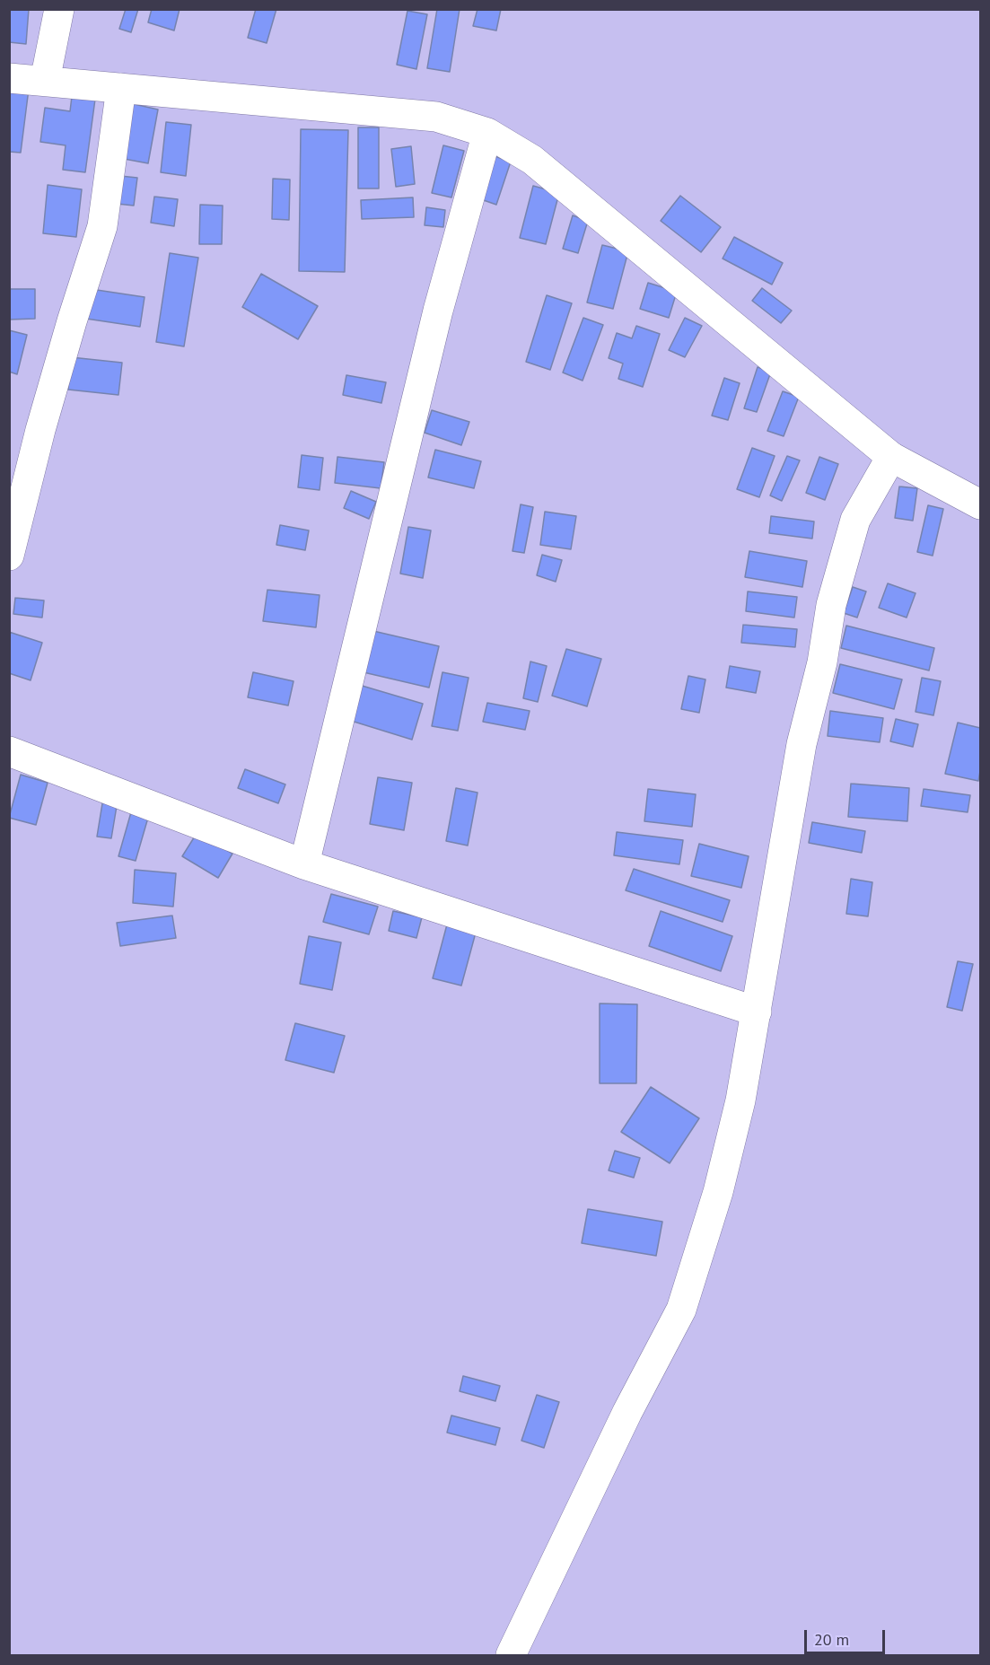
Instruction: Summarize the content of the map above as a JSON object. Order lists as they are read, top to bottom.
{
  "scale_bar": "20 m"
}
